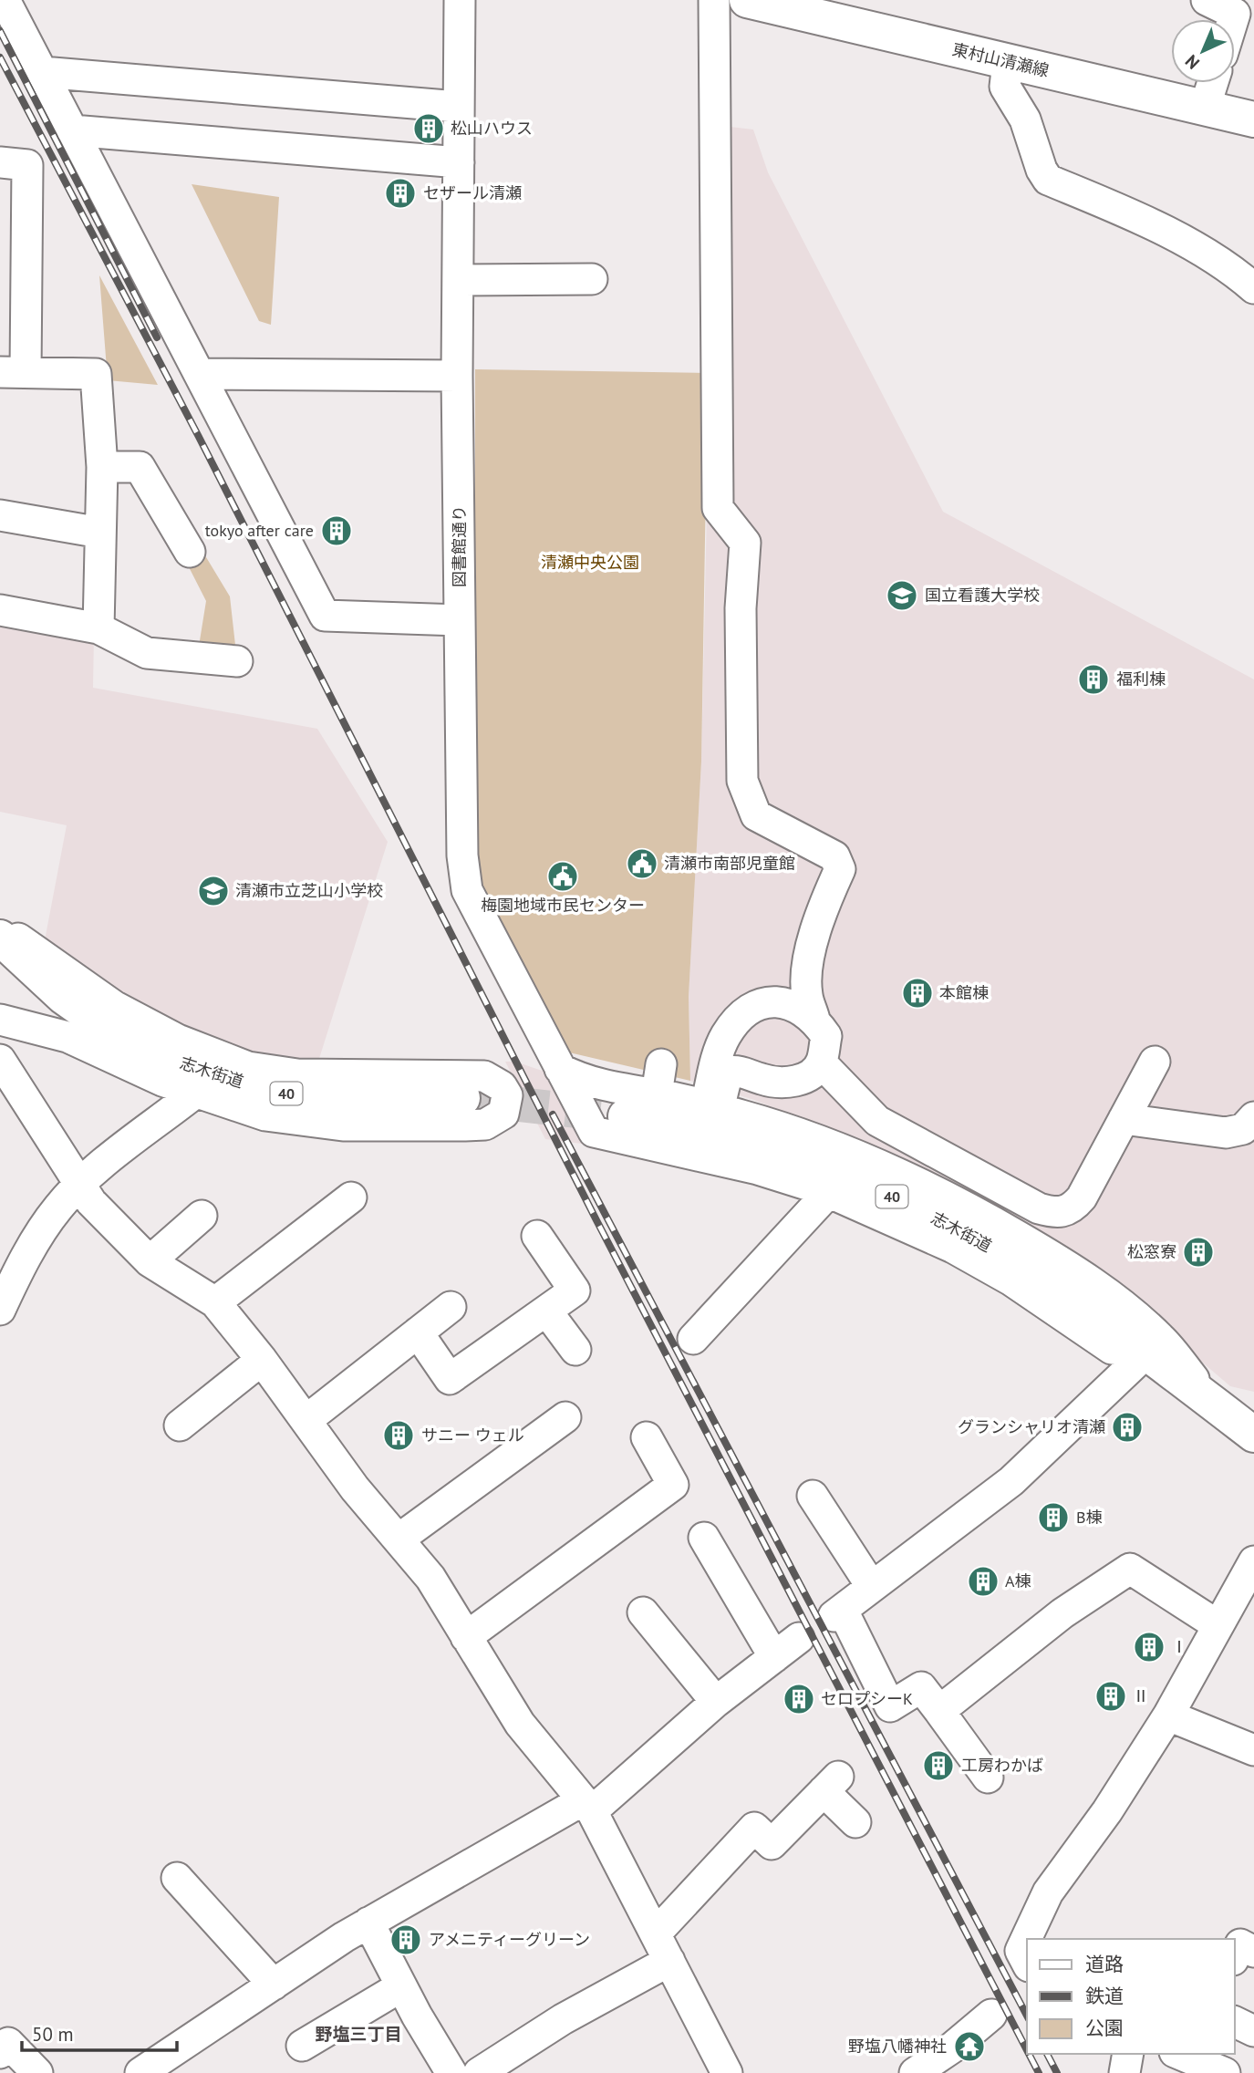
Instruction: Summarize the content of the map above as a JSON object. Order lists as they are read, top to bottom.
{
  "streets": {
    "main road": ["東村山清瀬線", "志木街道", "40"],
    "street": ["図書館通り"]
  },
  "districts": ["野塩三丁目"],
  "parks": ["清瀬中央公園"],
  "places": {
    "building": [
      "松山ハウス",
      "セザール清瀬",
      "tokyo after care",
      "福利棟",
      "本館棟",
      "松窓寮",
      "グランシャリオ清瀬",
      "サニー ウェル",
      "B棟",
      "A棟",
      "Ⅰ",
      "Ⅱ",
      "セロプシーK",
      "工房わかば",
      "アメニティーグリーン"
    ],
    "school or university": ["国立看護大学校", "清瀬市立芝山小学校"],
    "public building": ["清瀬市南部児童館", "梅園地域市民センター"],
    "temple": ["野塩八幡神社"]
  },
  "legend": ["道路", "鉄道", "公園"],
  "scale_bar": "50 m",
  "north": "bottom left"
}
